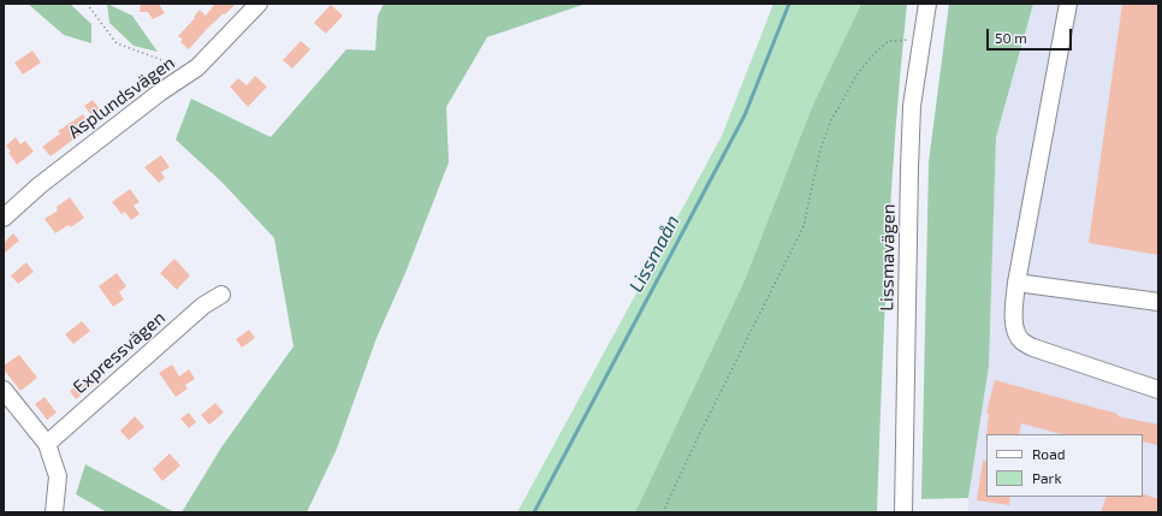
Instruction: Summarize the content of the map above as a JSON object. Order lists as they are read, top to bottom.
{
  "streets": {
    "street": ["Asplundsvägen", "Lissmavägen", "Expressvägen"]
  },
  "water": ["Lissmaån"],
  "legend": ["Road", "Park"],
  "scale_bar": "50 m"
}
